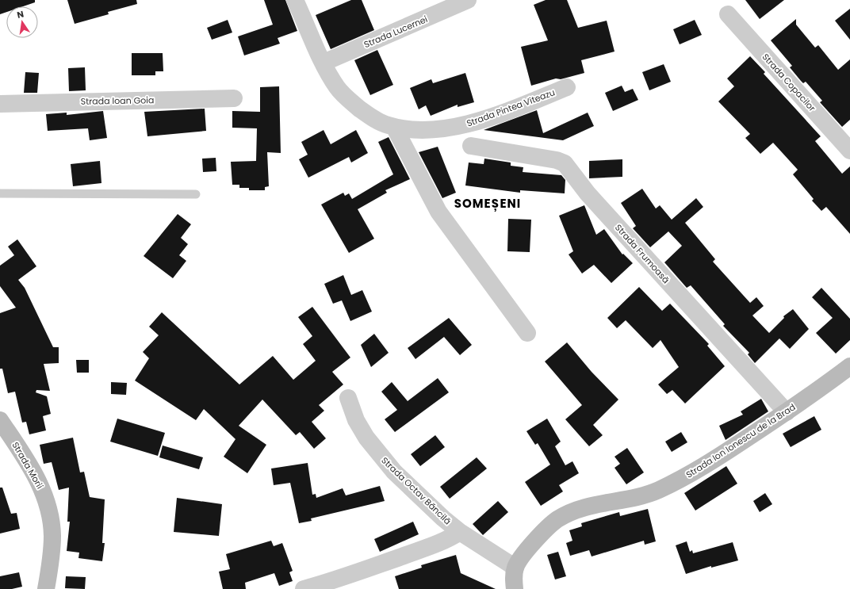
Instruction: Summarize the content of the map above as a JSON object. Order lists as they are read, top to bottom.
{
  "streets": {
    "street": [
      "Strada Lucernei",
      "Strada Copacilor",
      "Strada Ioan Goia",
      "Strada Pintea Viteazu",
      "Strada Frumoasă",
      "Strada Ion Ionescu de la Brad",
      "Strada Morii",
      "Strada Octav Băncilă"
    ]
  },
  "crossings": [
    ["Strada Lucernei", "Strada Pintea Viteazu"],
    ["Strada Frumoasă", "Strada Ion Ionescu de la Brad"],
    ["Strada Ion Ionescu de la Brad", "Strada Octav Băncilă"]
  ],
  "districts": ["SOMEȘENI"],
  "north": "top"
}
